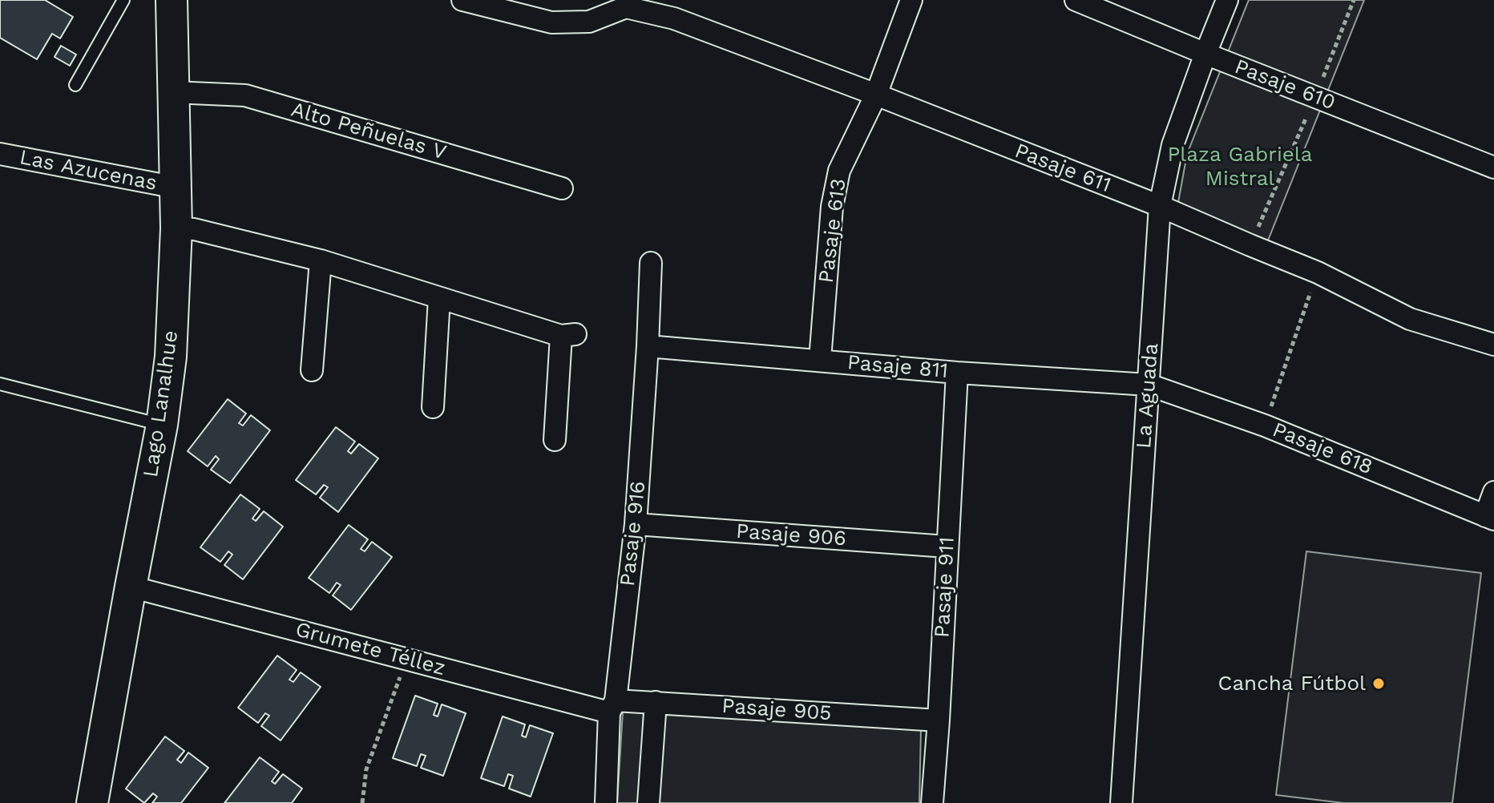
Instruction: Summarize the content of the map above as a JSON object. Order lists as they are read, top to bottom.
{
  "streets": {
    "main road": ["Lago Lanalhue"],
    "street": [
      "Pasaje 610",
      "Alto Peñuelas V",
      "Pasaje 611",
      "Las Azucenas",
      "Pasaje 613",
      "Pasaje 811",
      "La Aguada",
      "Pasaje 618",
      "Pasaje 916",
      "Pasaje 906",
      "Pasaje 911",
      "Grumete Téllez",
      "Pasaje 905"
    ]
  },
  "crossings": [
    ["Pasaje 610", "La Aguada"],
    ["Alto Peñuelas V", "Lago Lanalhue"],
    ["Pasaje 611", "Pasaje 613"],
    ["Pasaje 611", "La Aguada"],
    ["Las Azucenas", "Lago Lanalhue"],
    ["Pasaje 613", "Pasaje 811"],
    ["Pasaje 811", "La Aguada"],
    ["Pasaje 811", "Pasaje 618"],
    ["Pasaje 811", "Pasaje 916"],
    ["Pasaje 811", "Pasaje 911"],
    ["La Aguada", "Pasaje 618"],
    ["Lago Lanalhue", "Grumete Téllez"],
    ["Pasaje 916", "Pasaje 906"],
    ["Pasaje 916", "Grumete Téllez"],
    ["Pasaje 916", "Pasaje 905"],
    ["Pasaje 906", "Pasaje 911"],
    ["Pasaje 911", "Pasaje 905"],
    ["Grumete Téllez", "Pasaje 905"]
  ],
  "parks": ["Plaza Gabriela Mistral"],
  "places": ["Cancha Fútbol"]
}
